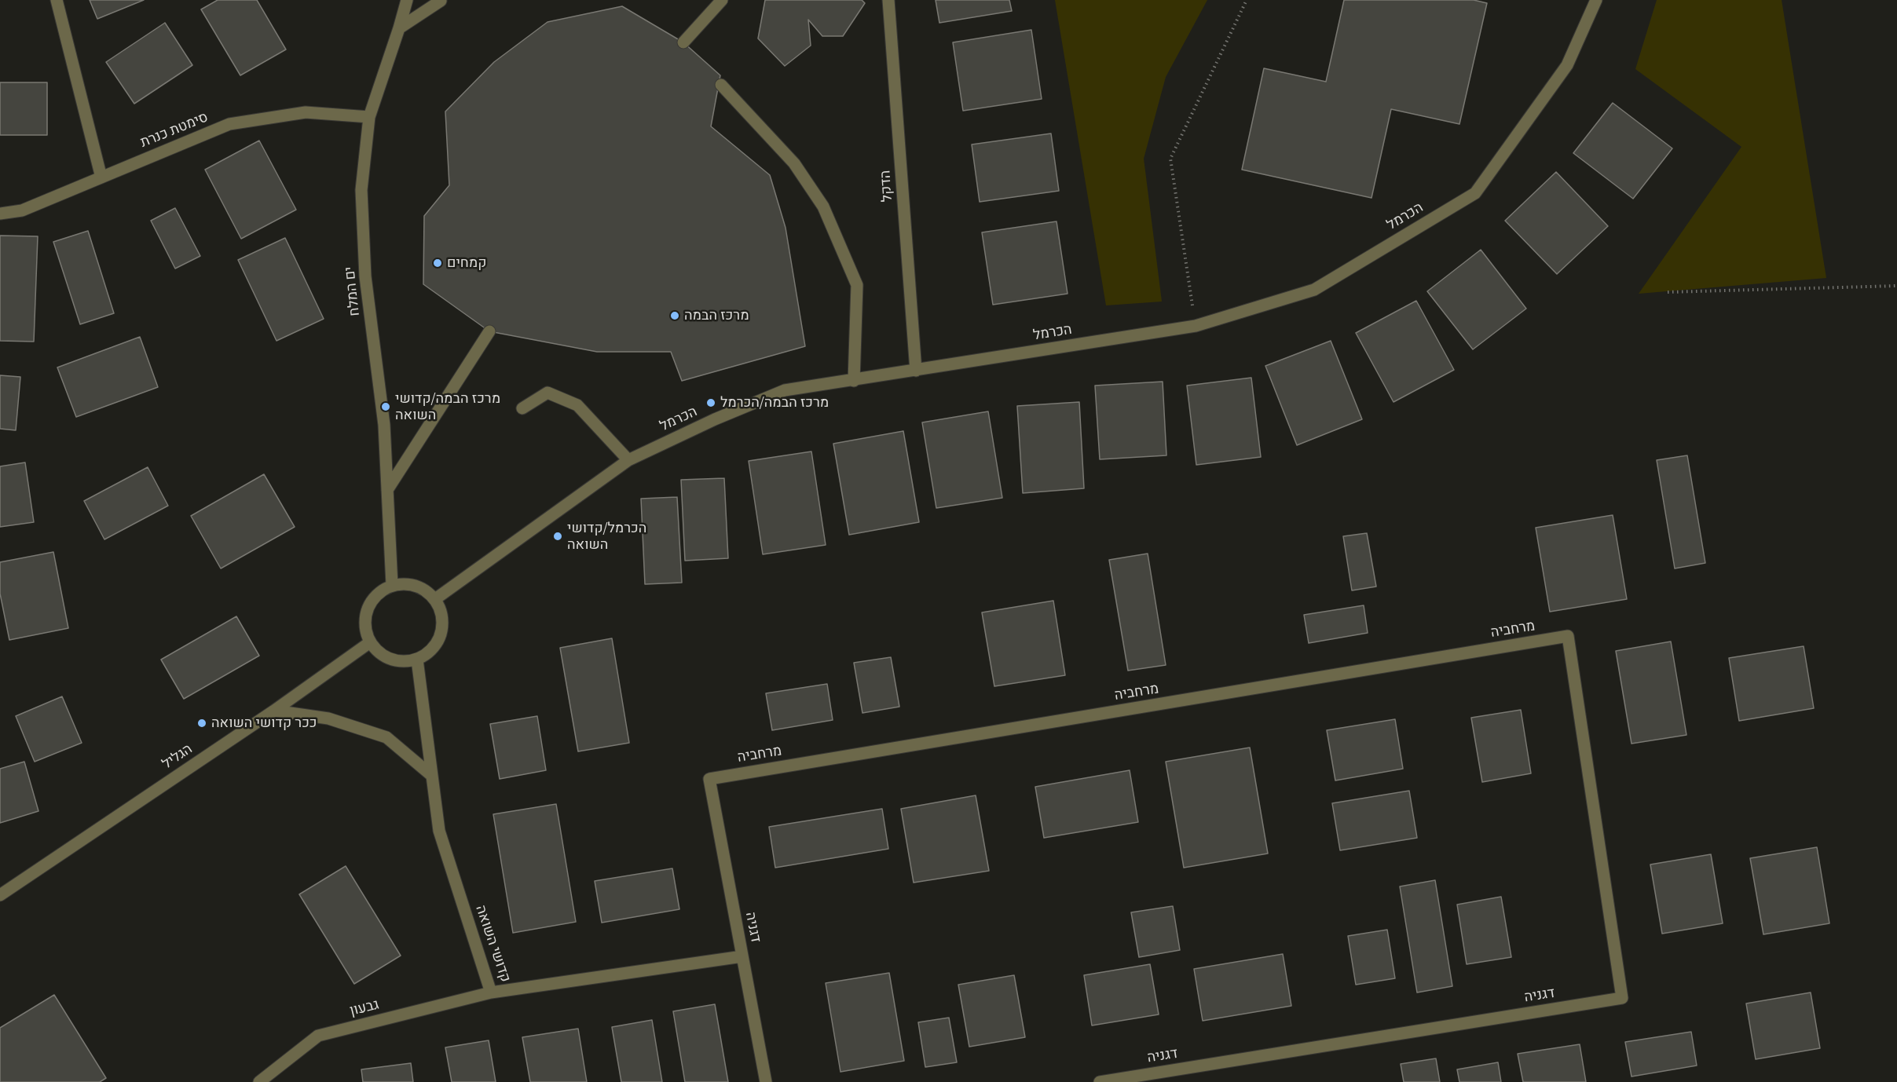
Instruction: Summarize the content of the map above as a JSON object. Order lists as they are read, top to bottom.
{
  "streets": {
    "street": [
      "סימטת כנרת",
      "הדקל",
      "הכרמל",
      "ים המלח",
      "מרחביה",
      "הגליל",
      "דגניה",
      "קדושי השואה",
      "גבעון"
    ]
  },
  "crossings": [
    ["סימטת כנרת", "ים המלח"],
    ["הדקל", "הכרמל"],
    ["הכרמל", "ים המלח"],
    ["הכרמל", "הגליל"],
    ["הכרמל", "קדושי השואה"],
    ["ים המלח", "הגליל"],
    ["ים המלח", "קדושי השואה"],
    ["מרחביה", "דגניה"],
    ["הגליל", "קדושי השואה"],
    ["דגניה", "קדושי השואה"],
    ["קדושי השואה", "גבעון"]
  ],
  "places": [
    "קמחים",
    "מרכז הבמה",
    "מרכז הבמה/הכרמל",
    "מרכז הבמה/קדושי השואה",
    "הכרמל/קדושי השואה",
    "ככר קדושי השואה"
  ]
}
